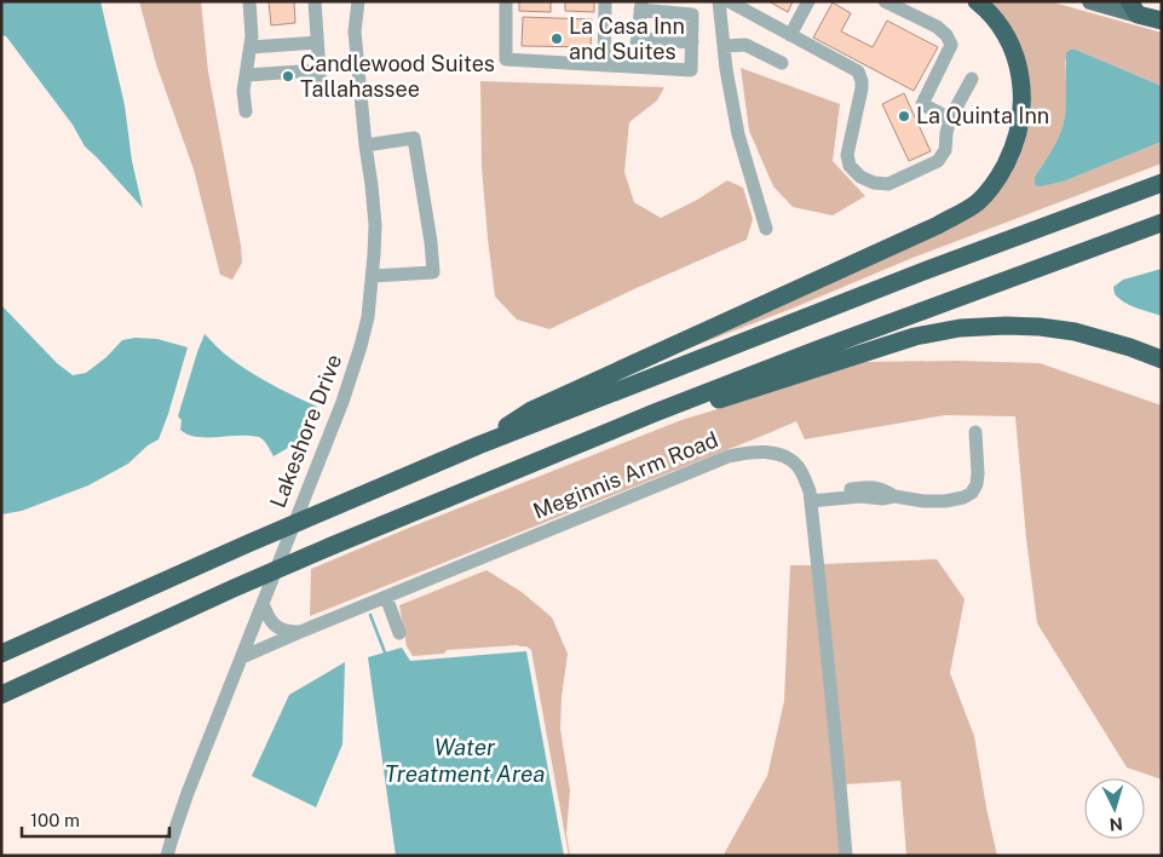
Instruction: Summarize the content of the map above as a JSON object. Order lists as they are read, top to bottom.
{
  "streets": {
    "street": ["Lakeshore Drive", "Meginnis Arm Road"]
  },
  "crossings": [
    ["Lakeshore Drive", "Meginnis Arm Road"]
  ],
  "water": ["Water Treatment Area"],
  "places": ["La Casa Inn and Suites", "Candlewood Suites Tallahassee", "La Quinta Inn"],
  "scale_bar": "100 m",
  "north": "bottom"
}
